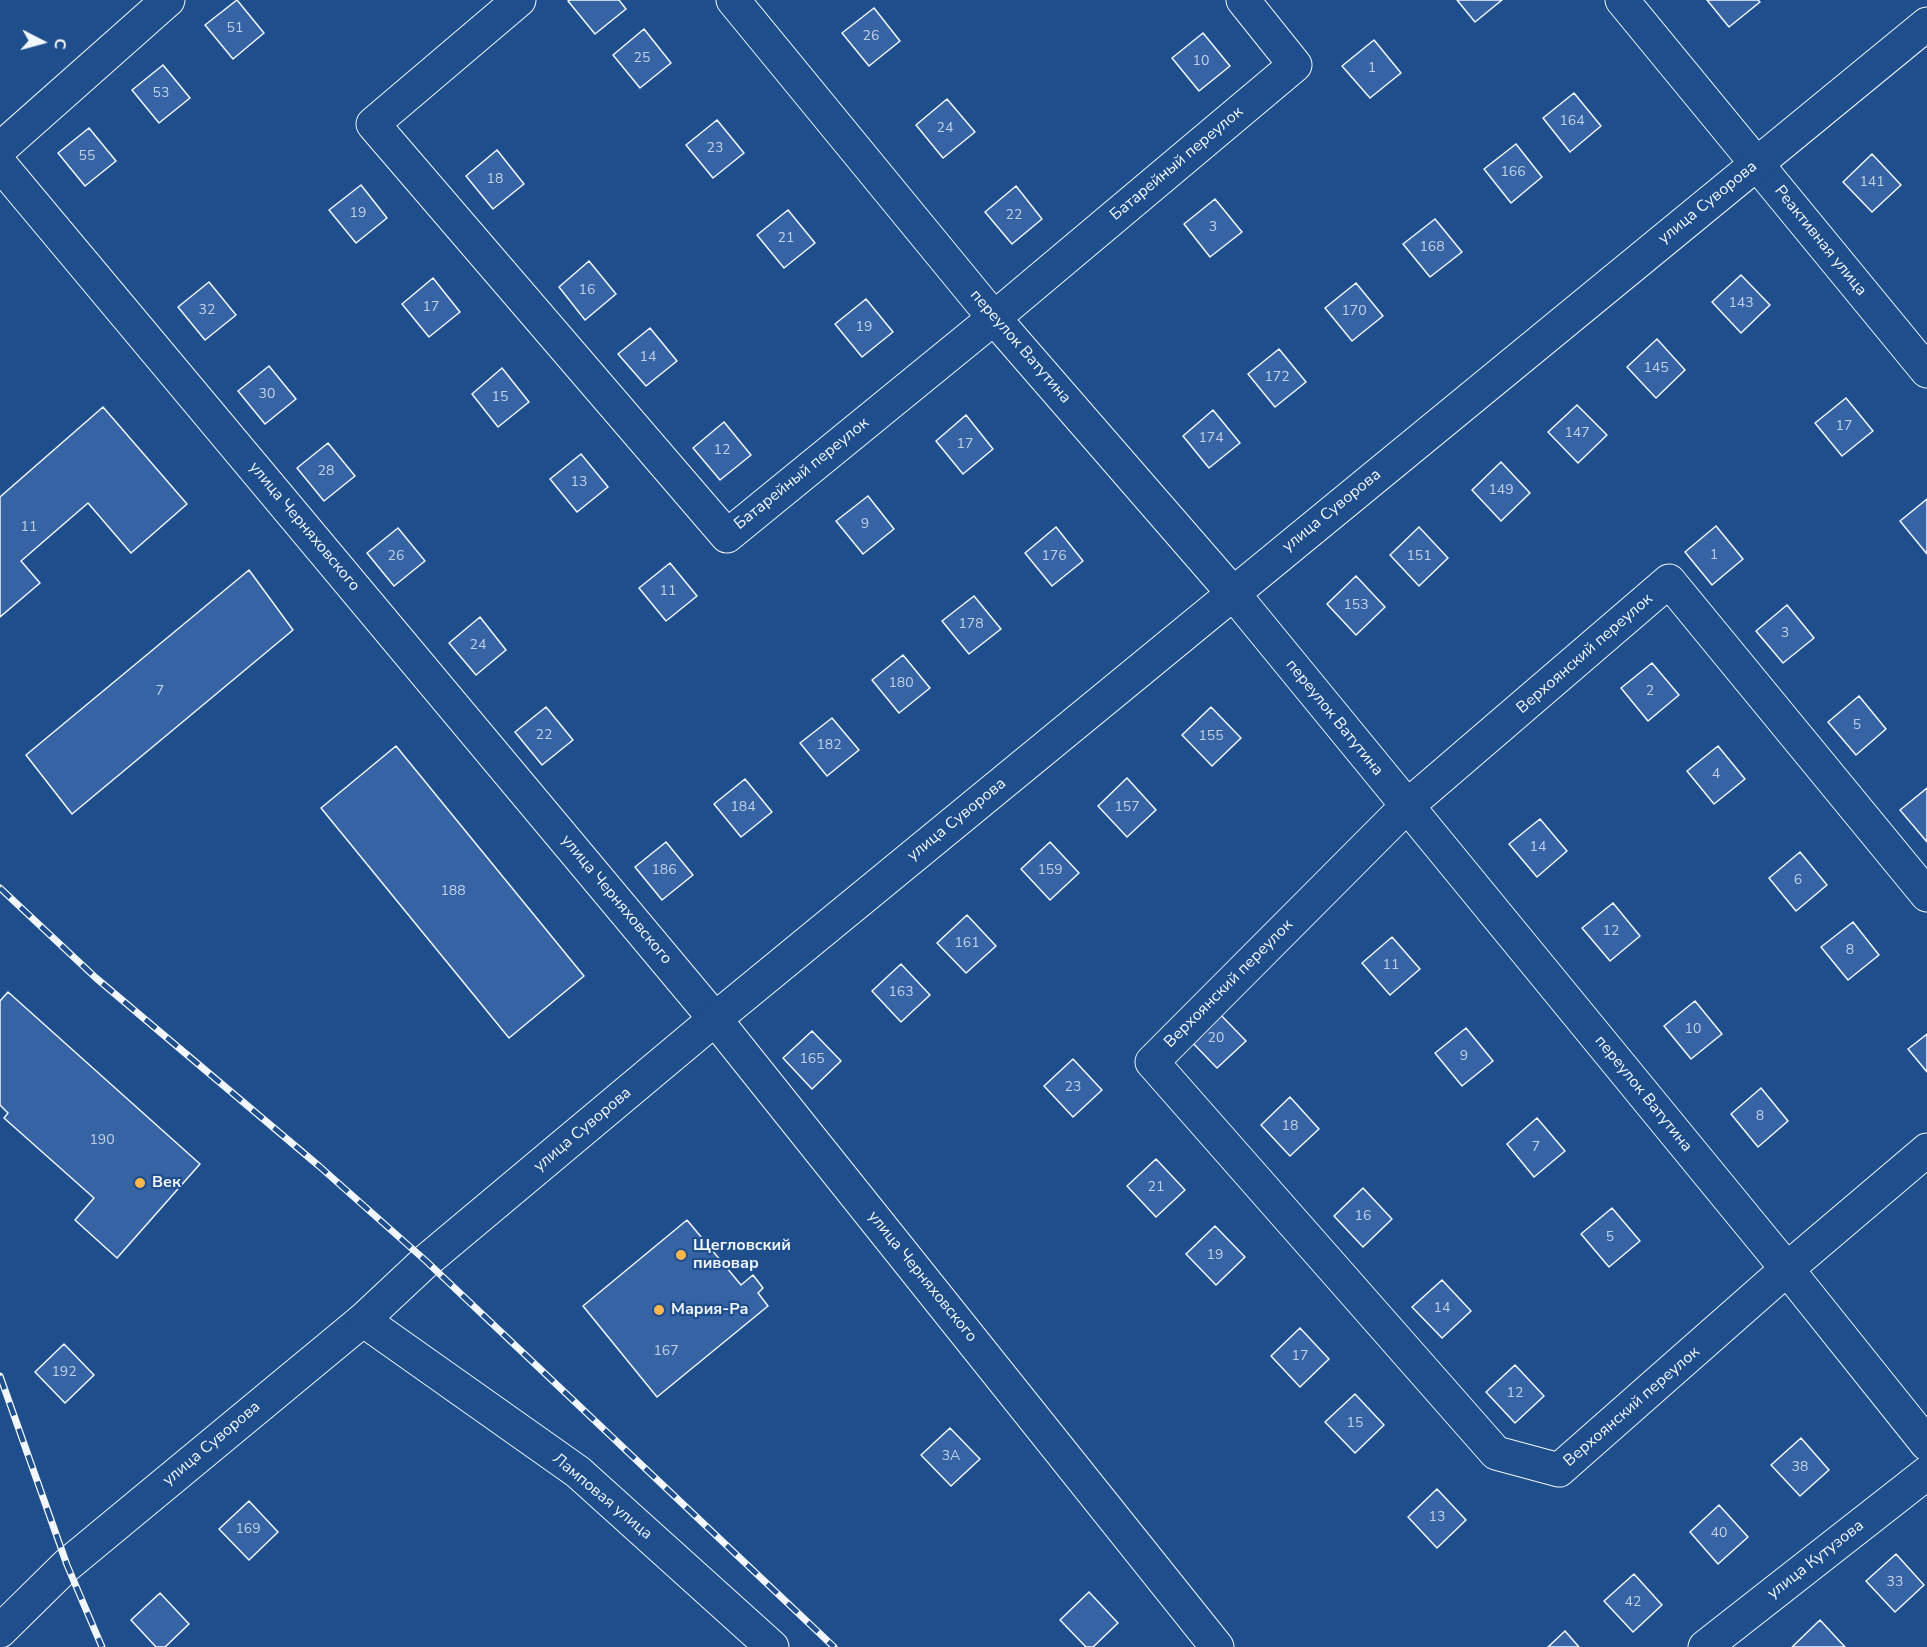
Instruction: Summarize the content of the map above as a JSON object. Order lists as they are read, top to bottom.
{
  "streets": {
    "street": [
      "Батарейный переулок",
      "улица Суворова",
      "Реактивная улица",
      "переулок Ватутина",
      "улица Черняховского",
      "Верхоянский переулок",
      "Ламповая улица",
      "улица Кутузова"
    ]
  },
  "crossings": [
    ["Батарейный переулок", "переулок Ватутина"],
    ["улица Суворова", "Реактивная улица"],
    ["улица Суворова", "переулок Ватутина"],
    ["улица Суворова", "улица Черняховского"],
    ["улица Суворова", "Ламповая улица"],
    ["переулок Ватутина", "Верхоянский переулок"]
  ],
  "places": ["Век", "Щегловский пивовар", "Мария-Ра"],
  "house_numbers": [
    "51",
    "26",
    "25",
    "10",
    "1",
    "53",
    "164",
    "24",
    "23",
    "55",
    "166",
    "18",
    "141",
    "19",
    "22",
    "3",
    "21",
    "168",
    "16",
    "143",
    "17",
    "32",
    "170",
    "19",
    "14",
    "145",
    "172",
    "30",
    "15",
    "17",
    "147",
    "174",
    "17",
    "12",
    "28",
    "13",
    "149",
    "9",
    "11",
    "1",
    "26",
    "176",
    "151",
    "11",
    "153",
    "178",
    "3",
    "24",
    "180",
    "7",
    "2",
    "5",
    "22",
    "155",
    "182",
    "4",
    "184",
    "157",
    "14",
    "186",
    "159",
    "6",
    "188",
    "12",
    "161",
    "8",
    "11",
    "163",
    "10",
    "20",
    "9",
    "165",
    "23",
    "8",
    "18",
    "190",
    "7",
    "21",
    "16",
    "5",
    "19",
    "14",
    "167",
    "17",
    "192",
    "12",
    "15",
    "3А",
    "38",
    "13",
    "169",
    "40",
    "33",
    "42"
  ],
  "north": "right"
}
